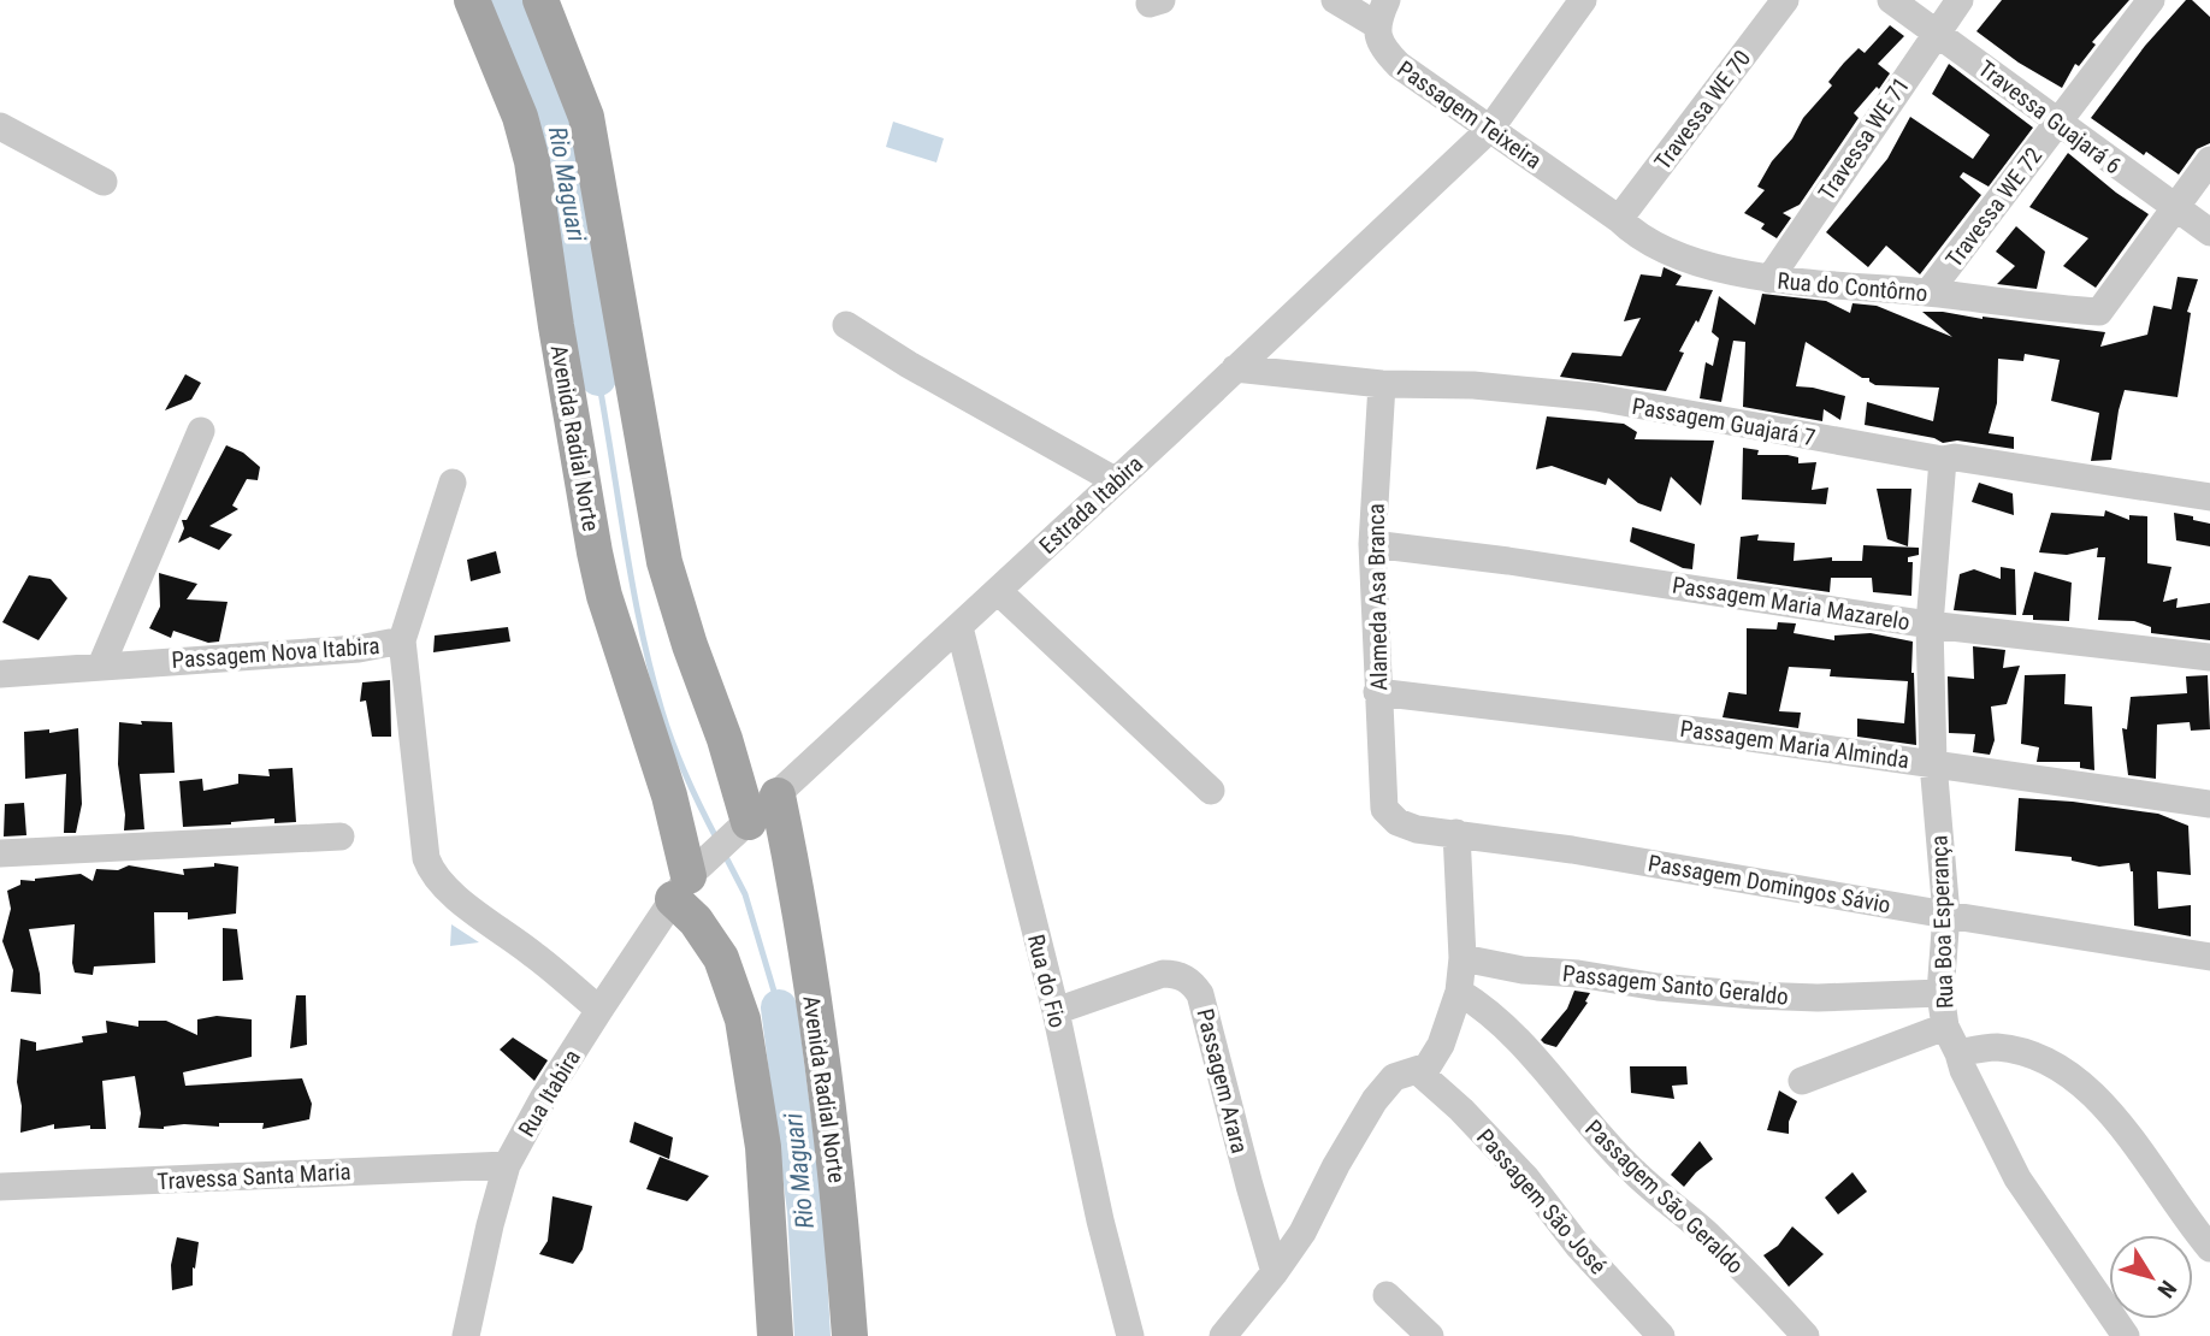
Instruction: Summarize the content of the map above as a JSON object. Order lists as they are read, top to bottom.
{
  "streets": {
    "main road": ["Avenida Radial Norte"],
    "street": [
      "Travessa WE 70",
      "Passagem Teixeira",
      "Travessa Guajará 6",
      "Travessa WE 71",
      "Travessa WE 72",
      "Rua do Contôrno",
      "Passagem Guajará 7",
      "Estrada Itabira",
      "Alameda Asa Branca",
      "Passagem Maria Mazarelo",
      "Passagem Nova Itabira",
      "Passagem Maria Alminda",
      "Passagem Domingos Sávio",
      "Rua Boa Esperança",
      "Rua do Fio",
      "Passagem Santo Geraldo",
      "Passagem Arara",
      "Rua Itabira",
      "Travessa Santa Maria",
      "Passagem São Geraldo",
      "Passagem São José"
    ]
  },
  "crossings": [
    ["Travessa WE 70", "Passagem Teixeira"],
    ["Travessa WE 70", "Rua do Contôrno"],
    ["Passagem Teixeira", "Rua do Contôrno"],
    ["Passagem Teixeira", "Estrada Itabira"],
    ["Travessa Guajará 6", "Travessa WE 71"],
    ["Travessa Guajará 6", "Travessa WE 72"],
    ["Travessa Guajará 6", "Rua do Contôrno"],
    ["Travessa WE 71", "Rua do Contôrno"],
    ["Travessa WE 72", "Rua do Contôrno"],
    ["Passagem Guajará 7", "Estrada Itabira"],
    ["Passagem Guajará 7", "Alameda Asa Branca"],
    ["Passagem Guajará 7", "Rua Boa Esperança"],
    ["Avenida Radial Norte", "Estrada Itabira"],
    ["Avenida Radial Norte", "Rua Itabira"],
    ["Estrada Itabira", "Rua do Fio"],
    ["Estrada Itabira", "Rua Itabira"],
    ["Alameda Asa Branca", "Passagem Maria Mazarelo"],
    ["Alameda Asa Branca", "Passagem Maria Alminda"],
    ["Alameda Asa Branca", "Passagem Domingos Sávio"],
    ["Passagem Maria Mazarelo", "Rua Boa Esperança"],
    ["Passagem Nova Itabira", "Rua Itabira"],
    ["Passagem Maria Alminda", "Rua Boa Esperança"],
    ["Passagem Domingos Sávio", "Rua Boa Esperança"],
    ["Rua Boa Esperança", "Passagem Santo Geraldo"],
    ["Rua do Fio", "Passagem Arara"],
    ["Rua Itabira", "Travessa Santa Maria"]
  ],
  "water": ["Rio Maguari"],
  "north": "bottom right"
}
